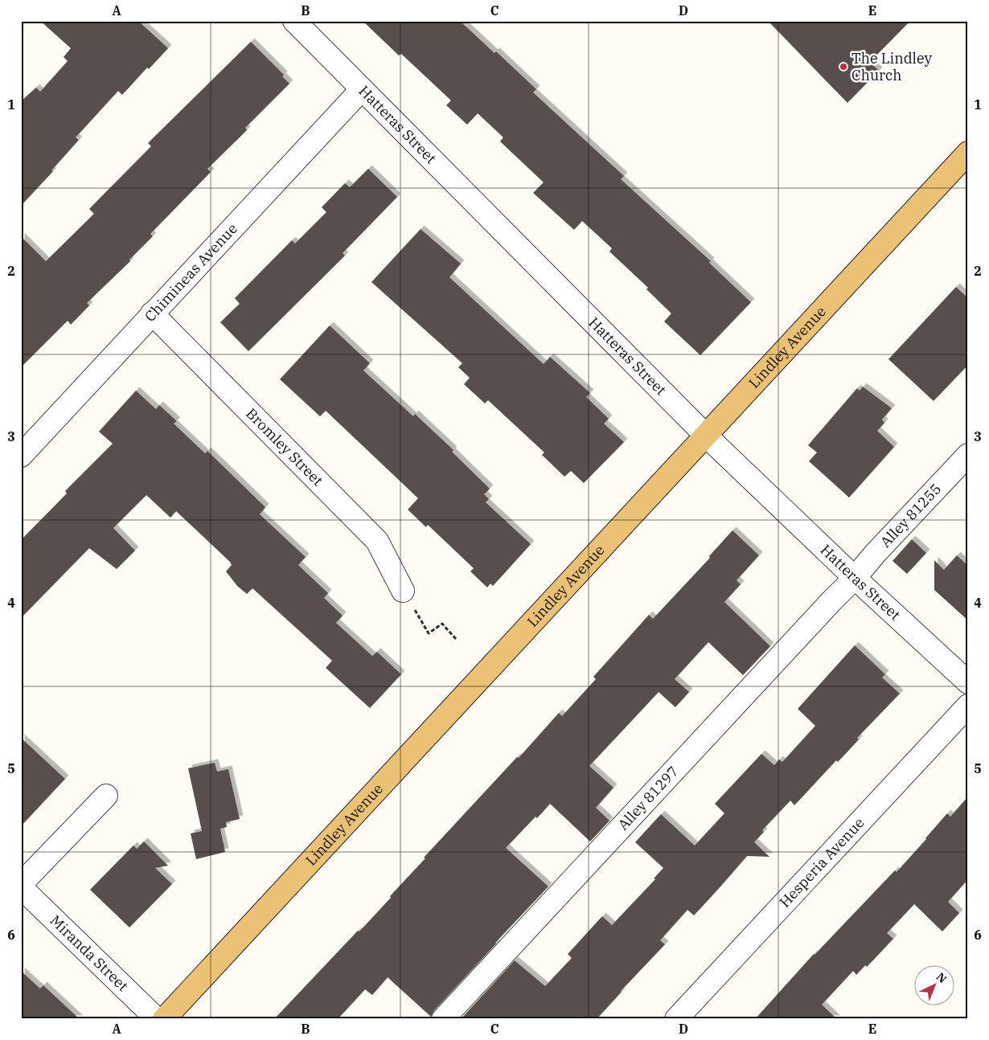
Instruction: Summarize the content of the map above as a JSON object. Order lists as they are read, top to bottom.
{
  "streets": {
    "main road": ["Lindley Avenue"],
    "street": [
      "Hatteras Street",
      "Chimineas Avenue",
      "Bromley Street",
      "Alley 81255",
      "Alley 81297",
      "Hesperia Avenue",
      "Miranda Street"
    ]
  },
  "crossings": [
    ["Hatteras Street", "Chimineas Avenue"],
    ["Hatteras Street", "Lindley Avenue"],
    ["Hatteras Street", "Alley 81255"],
    ["Hatteras Street", "Alley 81297"],
    ["Chimineas Avenue", "Bromley Street"],
    ["Alley 81255", "Alley 81297"]
  ],
  "places": ["The Lindley Church"],
  "north": "top right",
  "grid": {
    "columns": [
      "A",
      "B",
      "C",
      "D",
      "E"
    ],
    "rows": [
      "1",
      "2",
      "3",
      "4",
      "5",
      "6"
    ]
  }
}
